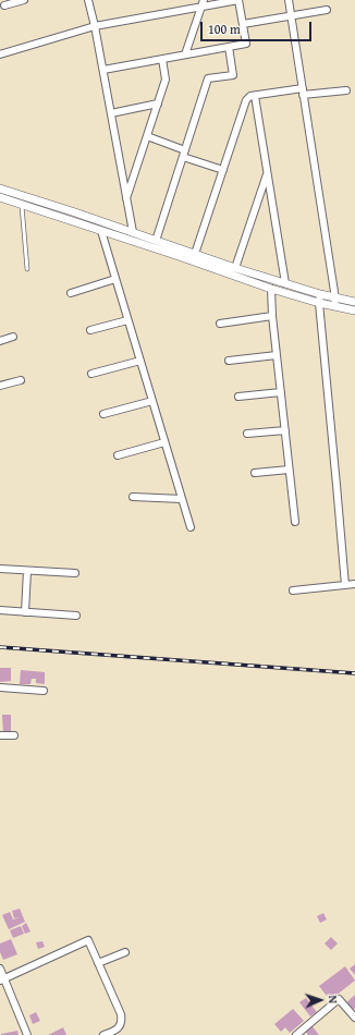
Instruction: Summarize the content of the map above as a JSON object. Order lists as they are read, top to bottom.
{
  "scale_bar": "100 m",
  "north": "right"
}
